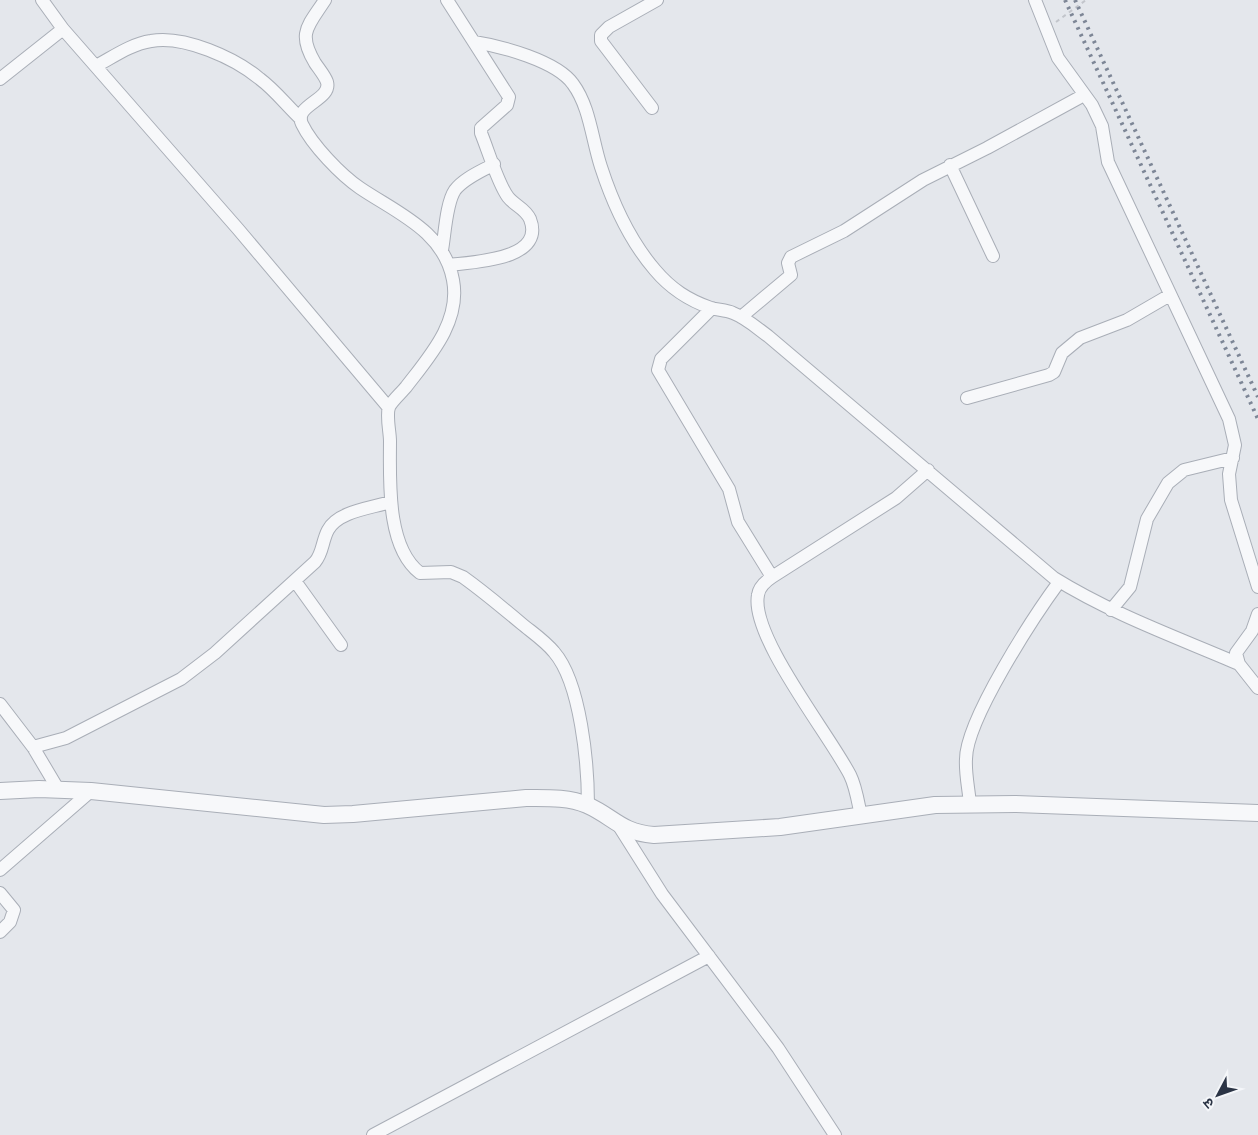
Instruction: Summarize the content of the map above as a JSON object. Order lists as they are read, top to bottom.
{
  "north": "bottom left"
}
